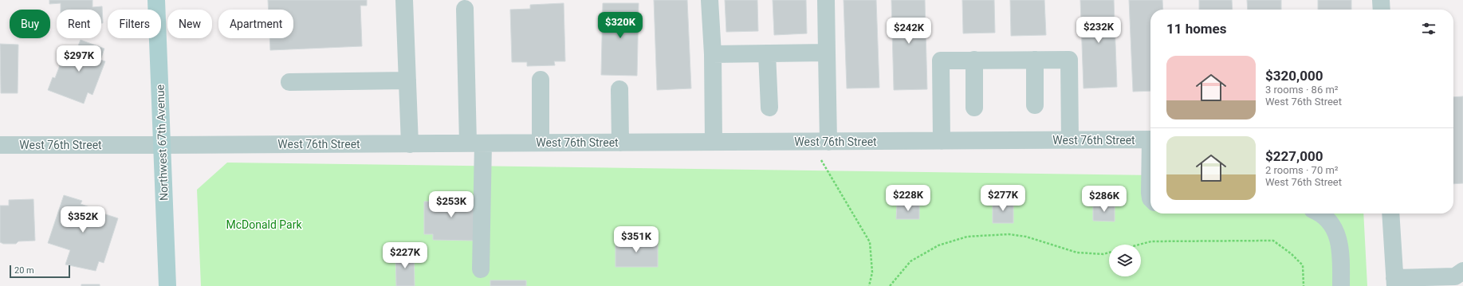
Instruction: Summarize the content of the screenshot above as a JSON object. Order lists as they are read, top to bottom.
{
  "streets": {
    "main road": ["Northwest 67th Avenue"],
    "street": ["West 76th Street"]
  },
  "crossings": [
    ["West 76th Street", "Northwest 67th Avenue"]
  ],
  "parks": ["McDonald Park"],
  "scale_bar": "20 m",
  "page": {
    "chip": [
      "Buy",
      "Rent",
      "Filters",
      "New",
      "Apartment"
    ],
    "heading": "11 homes",
    "price": [
      "$320K",
      "$232K",
      "$242K",
      "$297K",
      "$228K",
      "$277K",
      "$286K",
      "$253K",
      "$352K",
      "$351K",
      "$227K"
    ],
    "list": [
      {
        "name": "$320,000",
        "note": "3 rooms · 86 m² · West 76th Street"
      },
      {
        "name": "$227,000",
        "note": "2 rooms · 70 m² · West 76th Street"
      }
    ],
    "scale": "20 m"
  }
}
